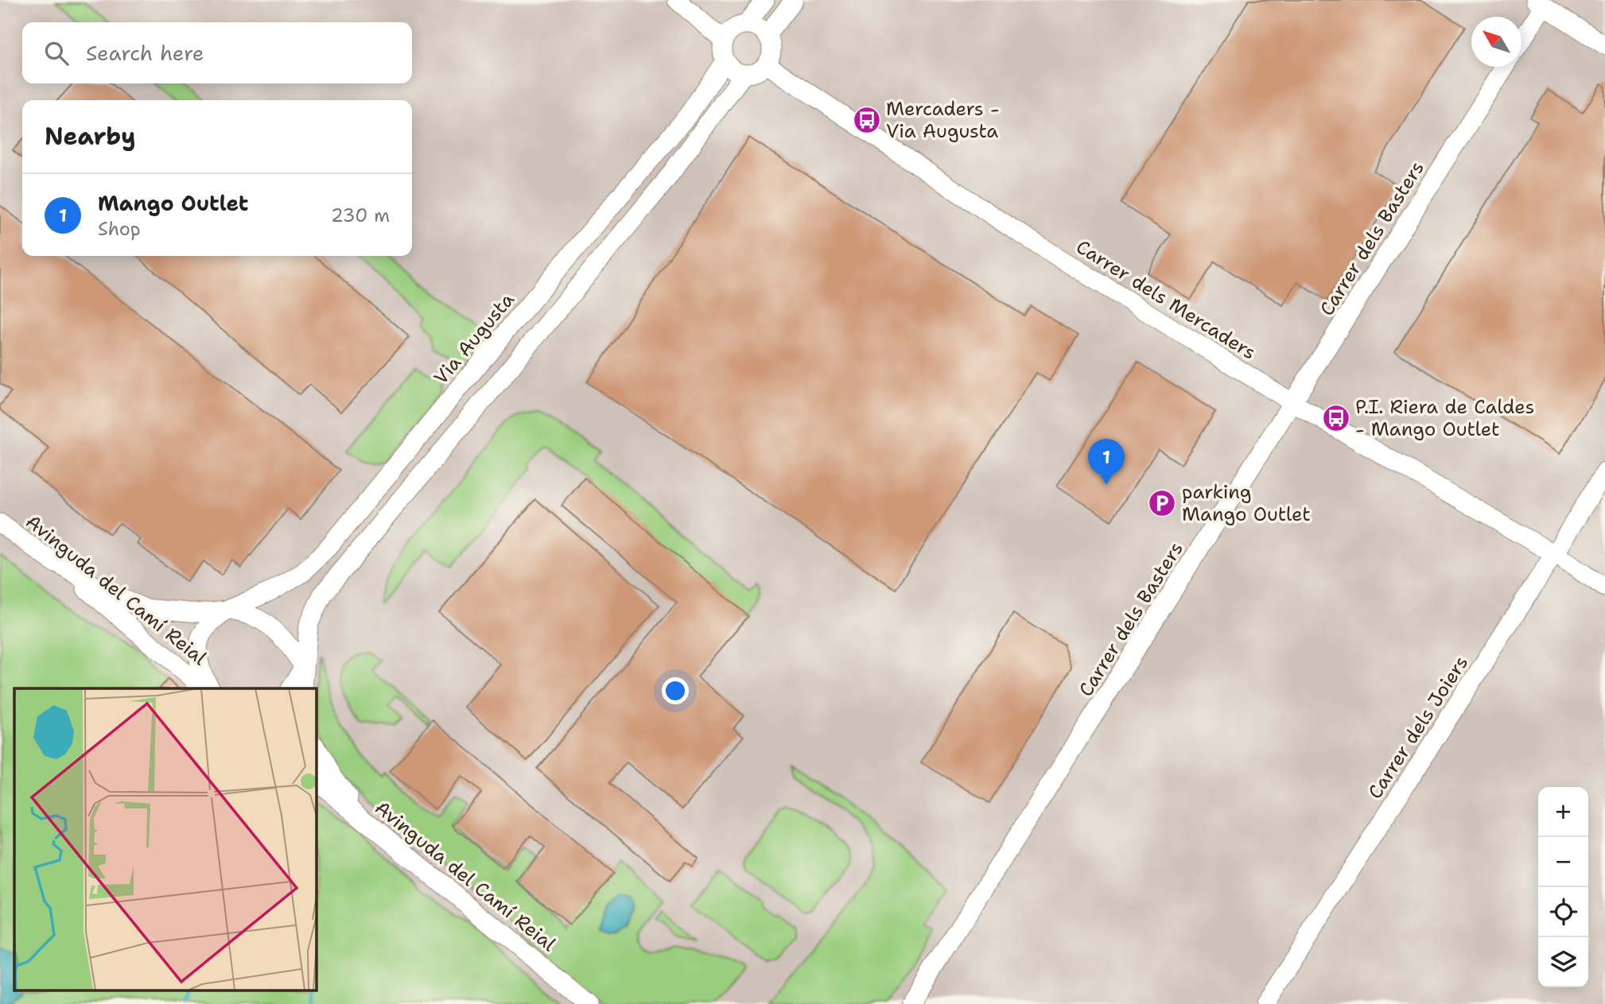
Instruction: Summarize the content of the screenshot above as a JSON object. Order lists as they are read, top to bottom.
{
  "streets": {
    "street": [
      "Carrer dels Basters",
      "Carrer dels Mercaders",
      "Via Augusta",
      "Avinguda del Camí Reial",
      "Carrer dels Joiers"
    ]
  },
  "crossings": [
    ["Carrer dels Basters", "Carrer dels Mercaders"],
    ["Carrer dels Mercaders", "Via Augusta"],
    ["Carrer dels Mercaders", "Carrer dels Joiers"],
    ["Via Augusta", "Avinguda del Camí Reial"]
  ],
  "places": {
    "bus stop": ["Mercaders - Via Augusta", "P.I. Riera de Caldes - Mango Outlet"],
    "parking": ["parking Mango Outlet"]
  },
  "north": "top left",
  "page": {
    "search": "Search here",
    "heading": "Nearby",
    "list": [
      {
        "mark": "1",
        "name": "Mango Outlet",
        "note": "Shop",
        "value": "230 m"
      }
    ],
    "pins": "1",
    "map_buttons": ["+", "−"]
  }
}
